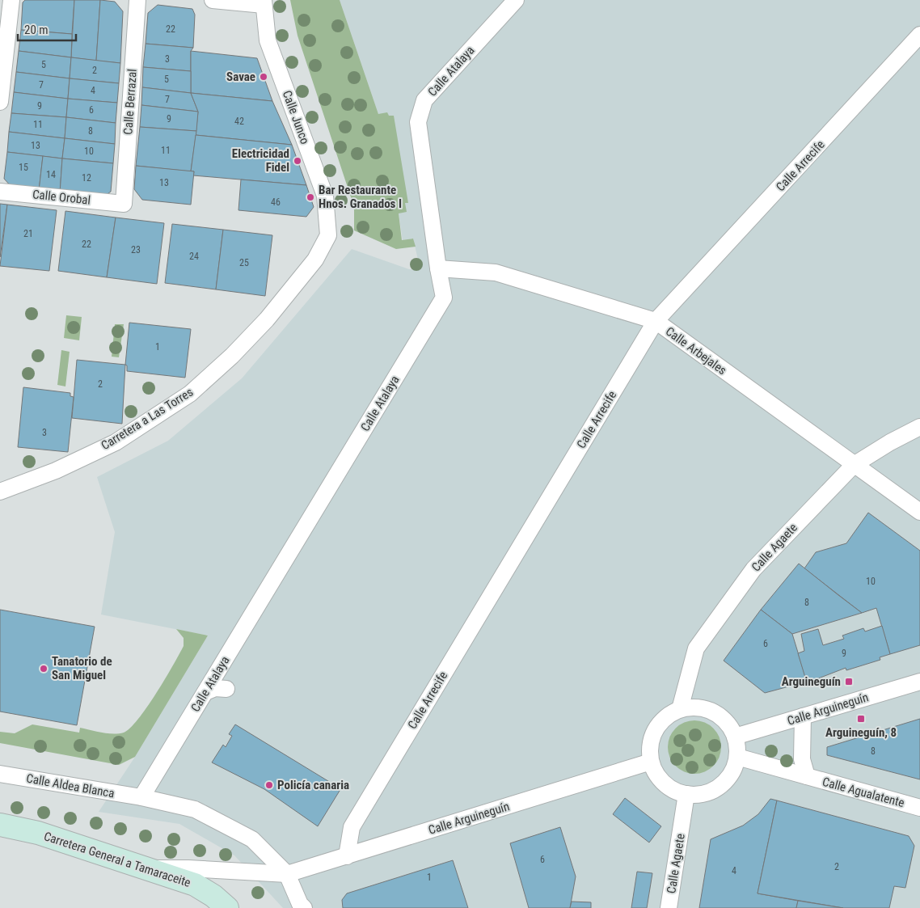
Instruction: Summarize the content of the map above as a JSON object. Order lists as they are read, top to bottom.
{
  "streets": {
    "main road": ["Carretera General a Tamaraceite"],
    "street": [
      "Calle Atalaya",
      "Calle Berrazal",
      "Calle Junco",
      "Calle Arrecife",
      "Calle Orobal",
      "Calle Arbejales",
      "Carretera a Las Torres",
      "Calle Agaete",
      "Calle Arguineguín",
      "Calle Aldea Blanca",
      "Calle Agualatente"
    ]
  },
  "crossings": [
    ["Calle Atalaya", "Calle Arbejales"],
    ["Calle Atalaya", "Calle Aldea Blanca"],
    ["Calle Berrazal", "Calle Orobal"],
    ["Calle Junco", "Carretera a Las Torres"],
    ["Calle Arrecife", "Calle Arbejales"],
    ["Calle Arrecife", "Calle Arguineguín"],
    ["Calle Arbejales", "Calle Agaete"],
    ["Calle Agaete", "Calle Arguineguín"],
    ["Calle Agaete", "Calle Agualatente"],
    ["Calle Arguineguín", "Calle Aldea Blanca"],
    ["Calle Arguineguín", "Calle Agualatente"]
  ],
  "places": {
    "other": [
      "Savae",
      "Electricidad Fidel",
      "Bar Restaurante Hnos. Granados I",
      "Tanatorio de San Miguel",
      "Policía canaria"
    ],
    "transit": ["Arguineguín", "Arguineguín, 8"]
  },
  "house_numbers": [
    "22",
    "3",
    "5",
    "2",
    "5",
    "7",
    "4",
    "7",
    "9",
    "6",
    "9",
    "42",
    "11",
    "8",
    "13",
    "11",
    "10",
    "15",
    "14",
    "12",
    "13",
    "46",
    "21",
    "22",
    "23",
    "24",
    "25",
    "1",
    "2",
    "3",
    "10",
    "8",
    "6",
    "9",
    "8",
    "6",
    "2",
    "4",
    "1"
  ],
  "scale_bar": "20 m"
}
